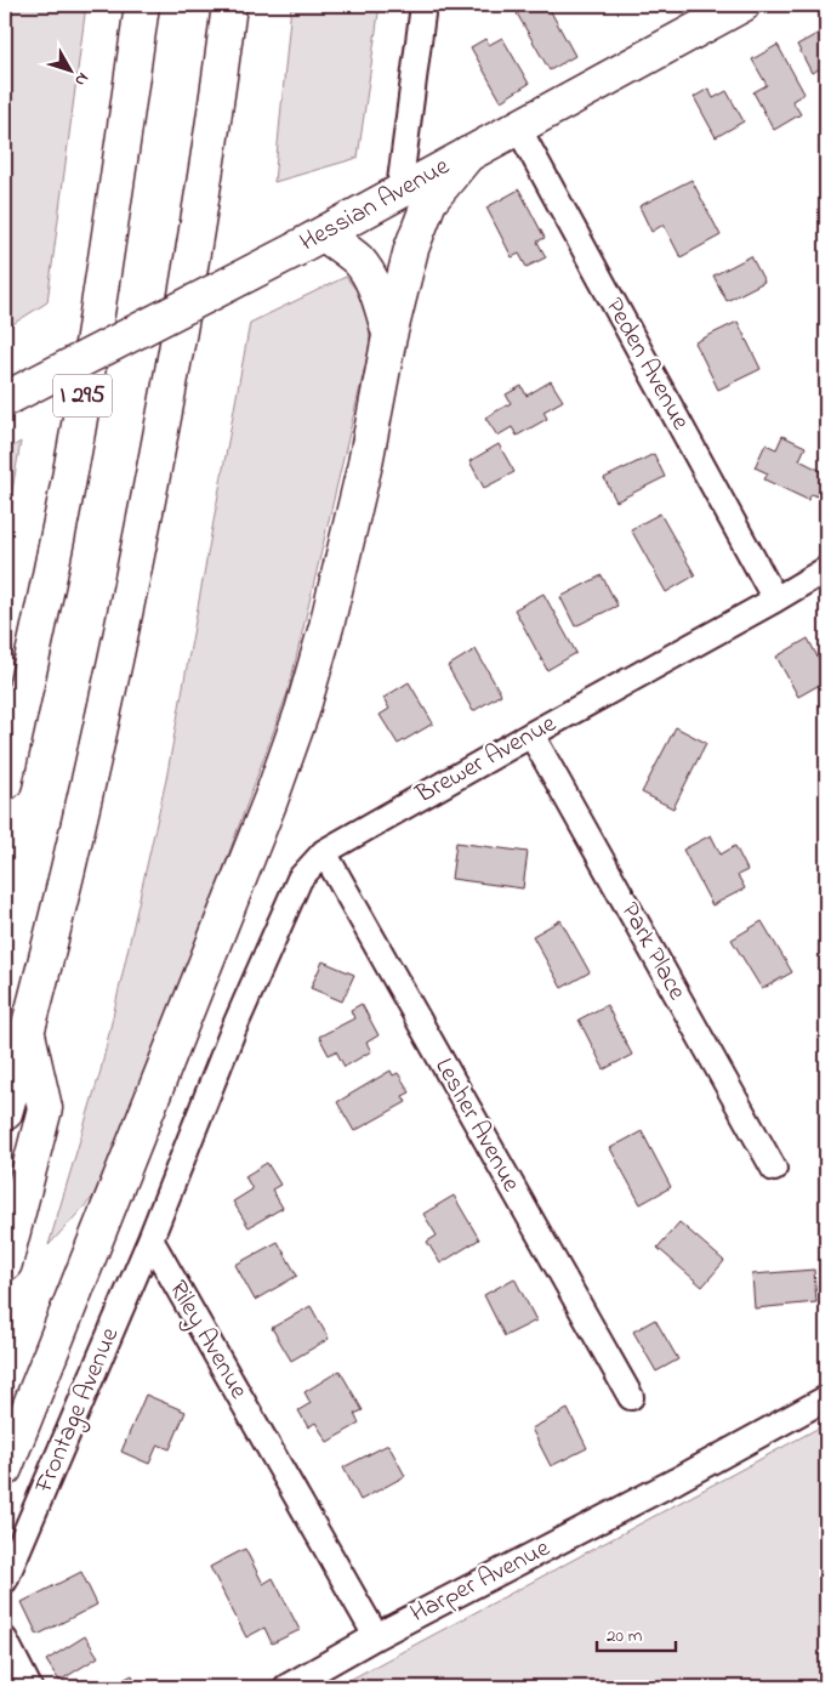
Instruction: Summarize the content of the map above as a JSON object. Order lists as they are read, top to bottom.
{
  "streets": {
    "main road": ["Hessian Avenue", "I 295"],
    "street": [
      "Peden Avenue",
      "Brewer Avenue",
      "Park Place",
      "Lesher Avenue",
      "Riley Avenue",
      "Frontage Avenue",
      "Harper Avenue"
    ]
  },
  "crossings": [
    ["Hessian Avenue", "Peden Avenue"],
    ["Peden Avenue", "Brewer Avenue"],
    ["Brewer Avenue", "Park Place"],
    ["Brewer Avenue", "Lesher Avenue"],
    ["Brewer Avenue", "Riley Avenue"],
    ["Brewer Avenue", "Frontage Avenue"],
    ["Riley Avenue", "Frontage Avenue"],
    ["Riley Avenue", "Harper Avenue"]
  ],
  "scale_bar": "20 m",
  "north": "bottom right"
}
